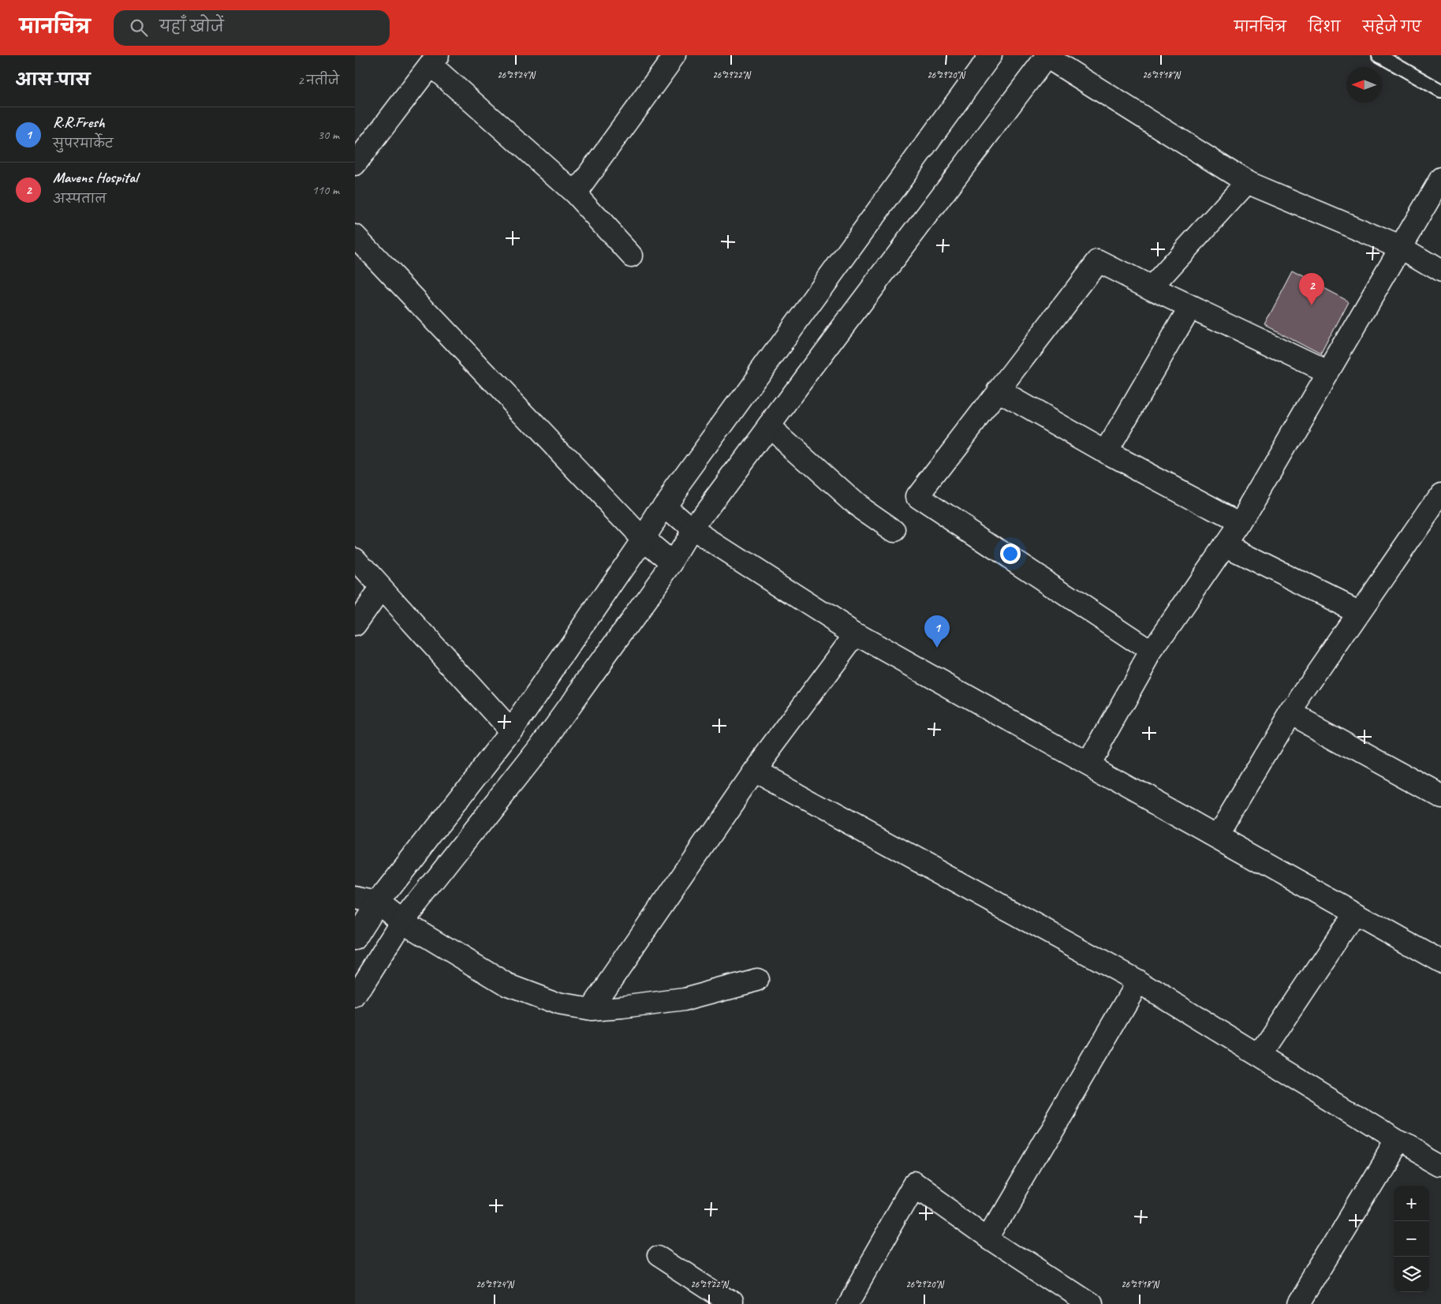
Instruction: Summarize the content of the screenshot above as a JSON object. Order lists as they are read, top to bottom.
{
  "north": "left",
  "page": {
    "header": "मानचित्र",
    "search": "यहाँ खोजें",
    "nav": ["मानचित्र", "दिशा", "सहेजे गए"],
    "heading": ["आस-पास", "2 नतीजे"],
    "list": [
      {
        "mark": "1",
        "name": "R.R.Fresh",
        "note": "सुपरमार्केट",
        "value": "30 m"
      },
      {
        "mark": "2",
        "name": "Mavens Hospital",
        "note": "अस्पताल",
        "value": "110 m"
      }
    ],
    "pins": ["2", "1"],
    "map_buttons": ["+", "−"]
  },
  "coordinates": [
    "26°29'24\"N",
    "26°29'22\"N",
    "26°29'20\"N",
    "26°29'18\"N"
  ]
}
